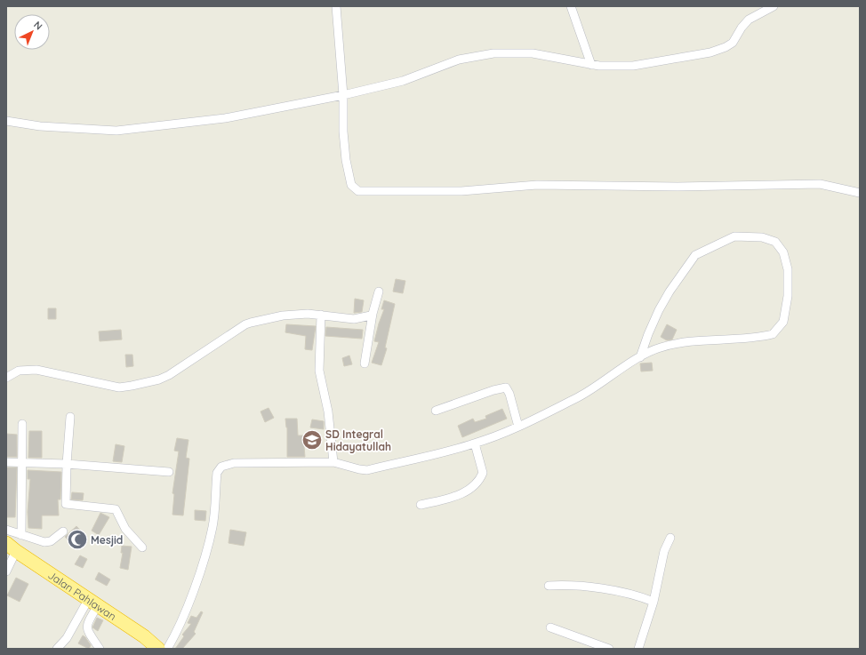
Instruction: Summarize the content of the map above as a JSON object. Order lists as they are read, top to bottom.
{
  "streets": {
    "highway": ["Jalan Pahlawan"]
  },
  "places": {
    "school or university": ["SD Integral Hidayatullah"],
    "mosque": ["Mesjid"]
  },
  "north": "top right"
}
